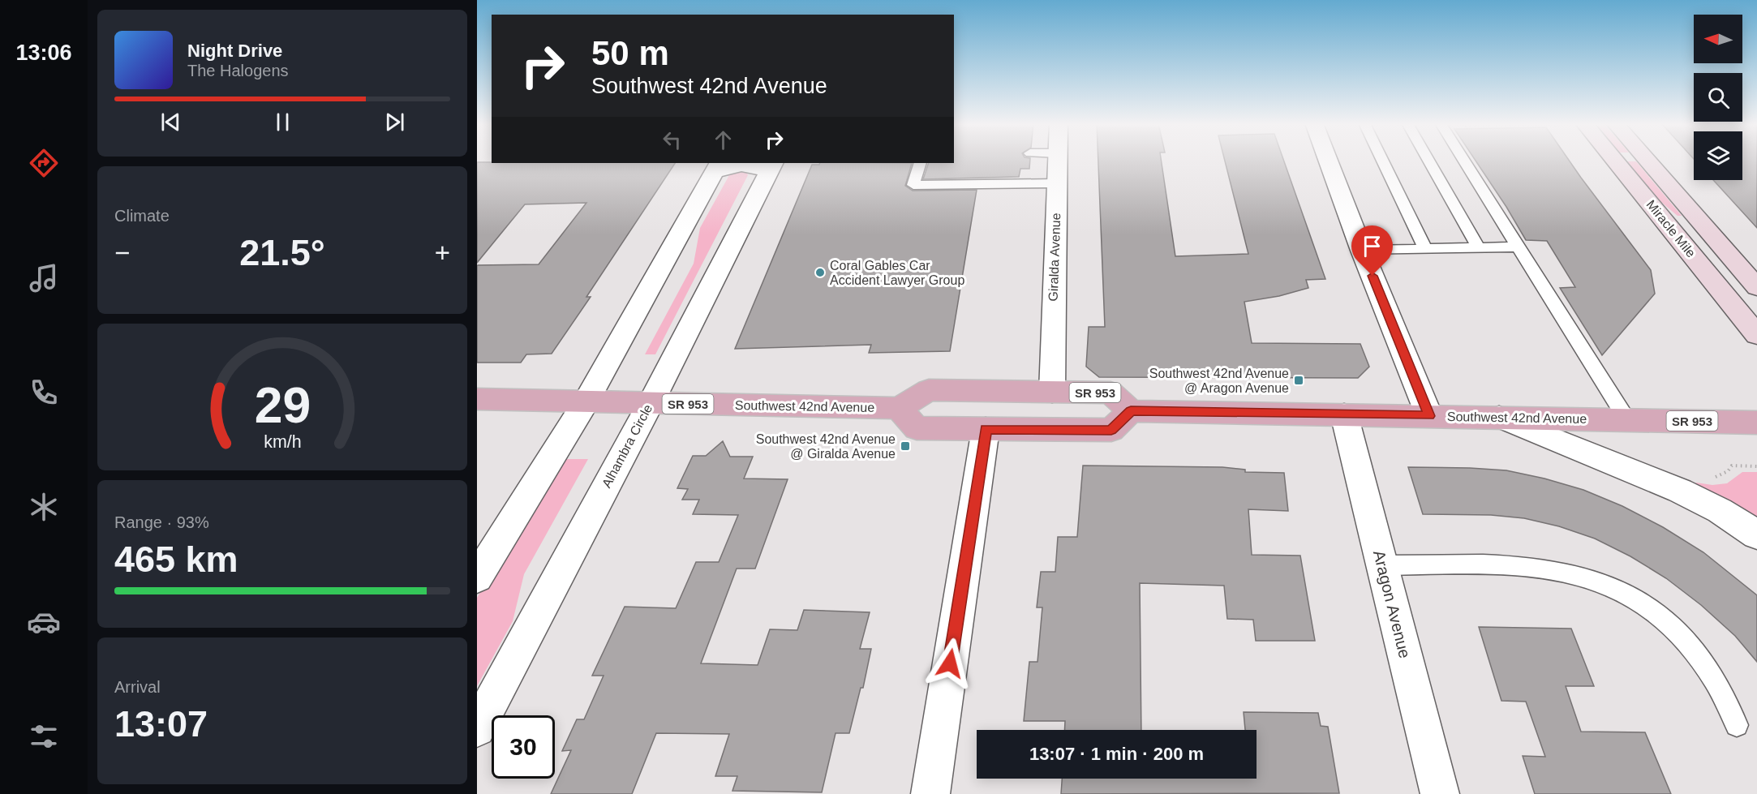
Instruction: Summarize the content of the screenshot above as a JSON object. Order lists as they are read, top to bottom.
{
  "streets": {
    "main road": ["Miracle Mile", "SR 953", "Southwest 42nd Avenue"],
    "street": ["Giralda Avenue", "Alhambra Circle", "Aragon Avenue"]
  },
  "crossings": [
    ["Giralda Avenue", "SR 953"],
    ["SR 953", "Southwest 42nd Avenue"],
    ["Southwest 42nd Avenue", "Alhambra Circle"],
    ["Southwest 42nd Avenue", "Aragon Avenue"]
  ],
  "places": {
    "other": ["Coral Gables Car Accident Lawyer Group"],
    "transit": ["Southwest 42nd Avenue @ Aragon Avenue", "Southwest 42nd Avenue @ Giralda Avenue"]
  },
  "north": "left",
  "page": {
    "tabs": "13:06",
    "turn": ["50 m", "Southwest 42nd Avenue"],
    "song": ["Night Drive", "The Halogens"],
    "tile": [
      "Climate",
      ["Range · 93%", "465 km"],
      ["Arrival", "13:07"]
    ],
    "heat": ["−", "21.5°", "+"],
    "limit": "30",
    "trip": "13:07 · 1 min · 200 m",
    "gauge": ["29", "km/h"]
  }
}
